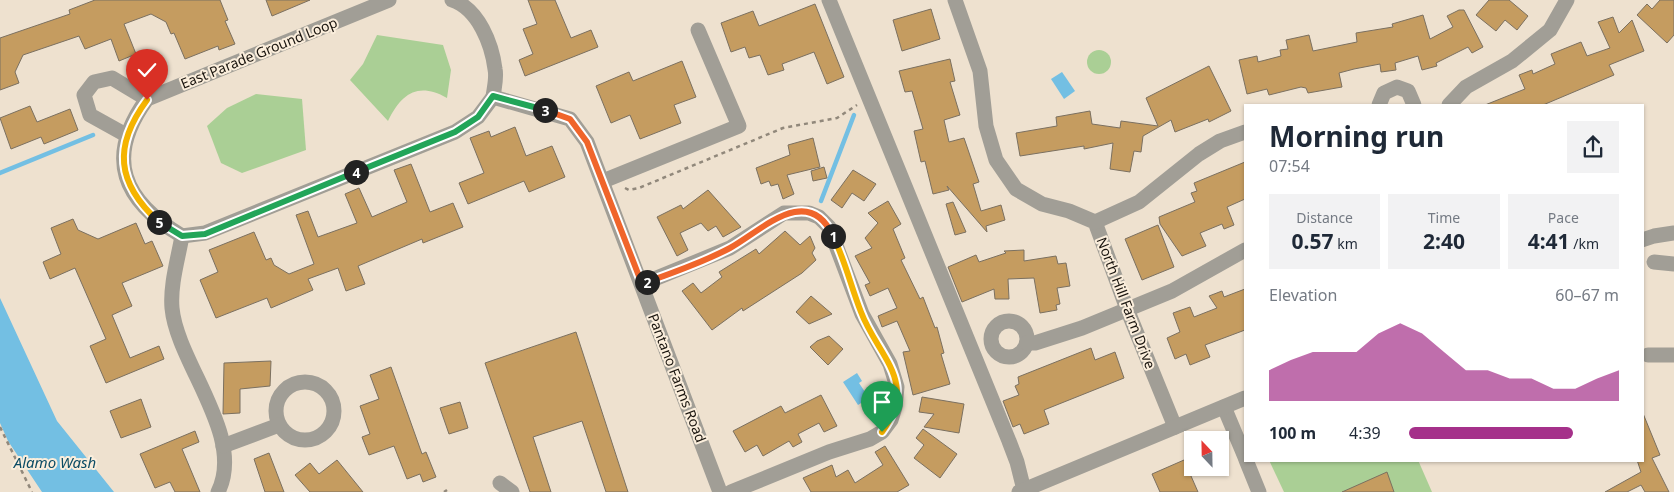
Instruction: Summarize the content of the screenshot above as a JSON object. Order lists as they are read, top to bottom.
{
  "streets": {
    "street": ["East Parade Ground Loop", "North Hill Farm Drive", "Pantano Farms Road"]
  },
  "water": ["Alamo Wash"],
  "north": "top",
  "page": {
    "pins": [
      "3",
      "4",
      "5",
      "1",
      "2"
    ],
    "heading": ["Morning run", "07:54"],
    "stats": [
      ["Distance", "0.57 km"],
      ["Time", "2:40"],
      ["Pace", "4:41 /km"]
    ],
    "chart": ["Elevation", "60–67 m"],
    "list": [
      {
        "name": "100 m",
        "note": "4:39"
      }
    ]
  }
}
